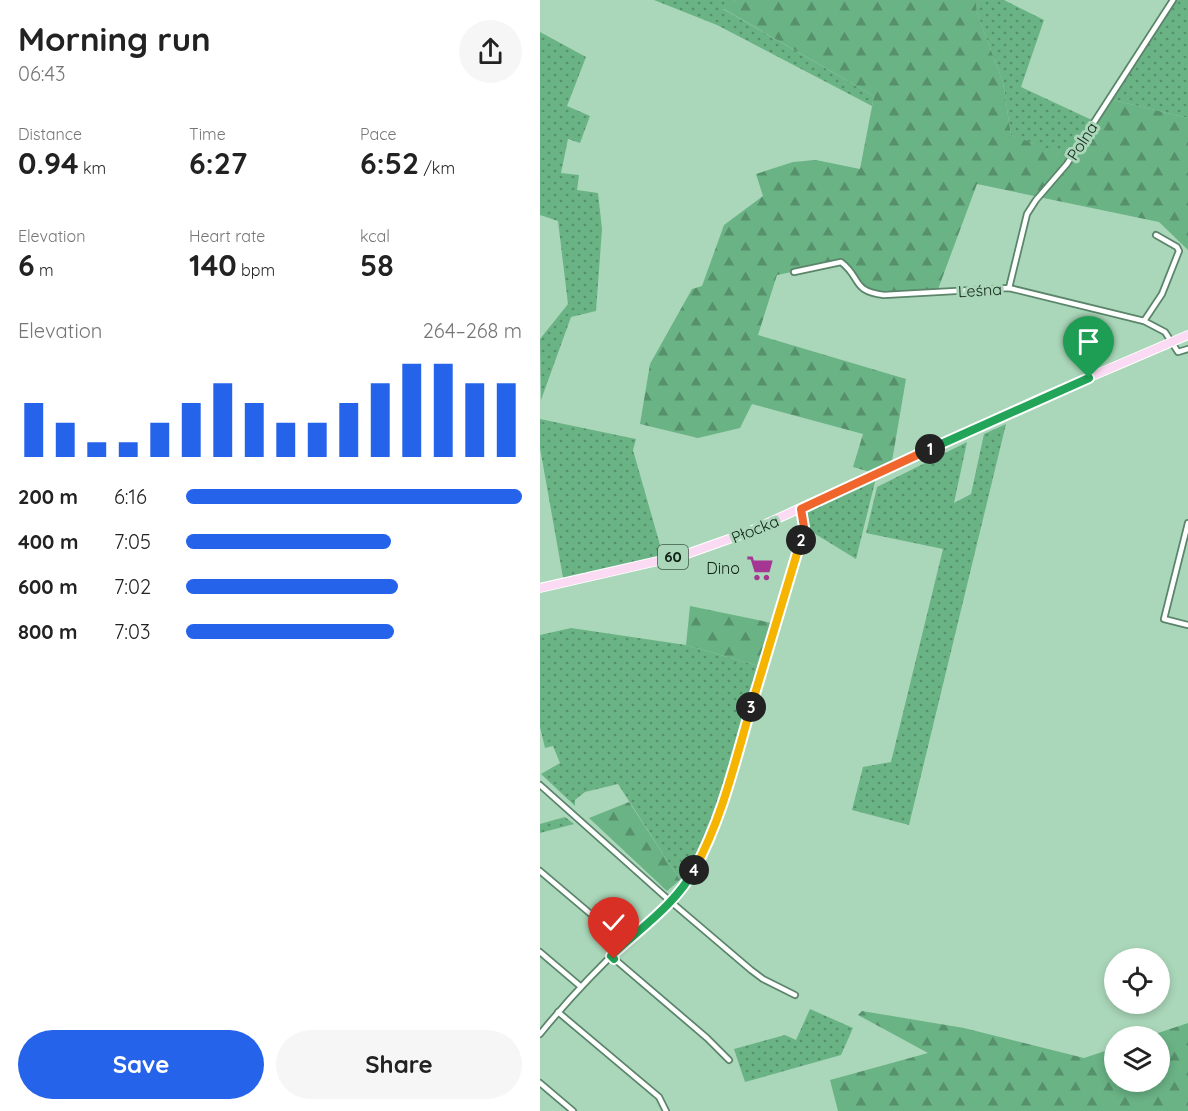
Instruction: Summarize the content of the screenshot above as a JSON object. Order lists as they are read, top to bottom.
{
  "streets": {
    "main road": ["Płocka", "60"],
    "street": ["Polna", "Leśna"]
  },
  "crossings": [
    ["Polna", "Leśna"],
    ["Leśna", "Płocka"]
  ],
  "places": {
    "supermarket": ["Dino"]
  },
  "page": {
    "heading": ["Morning run", "06:43"],
    "stats": [
      ["Distance", "0.94 km"],
      ["Time", "6:27"],
      ["Pace", "6:52 /km"],
      ["Elevation", "6 m"],
      ["Heart rate", "140 bpm"],
      ["kcal", "58"]
    ],
    "chart": ["Elevation", "264–268 m"],
    "pins": [
      "1",
      "2",
      "3",
      "4"
    ],
    "list": [
      {
        "name": "200 m",
        "note": "6:16"
      },
      {
        "name": "400 m",
        "note": "7:05"
      },
      {
        "name": "600 m",
        "note": "7:02"
      },
      {
        "name": "800 m",
        "note": "7:03"
      }
    ],
    "buttons": ["Save", "Share"]
  }
}
